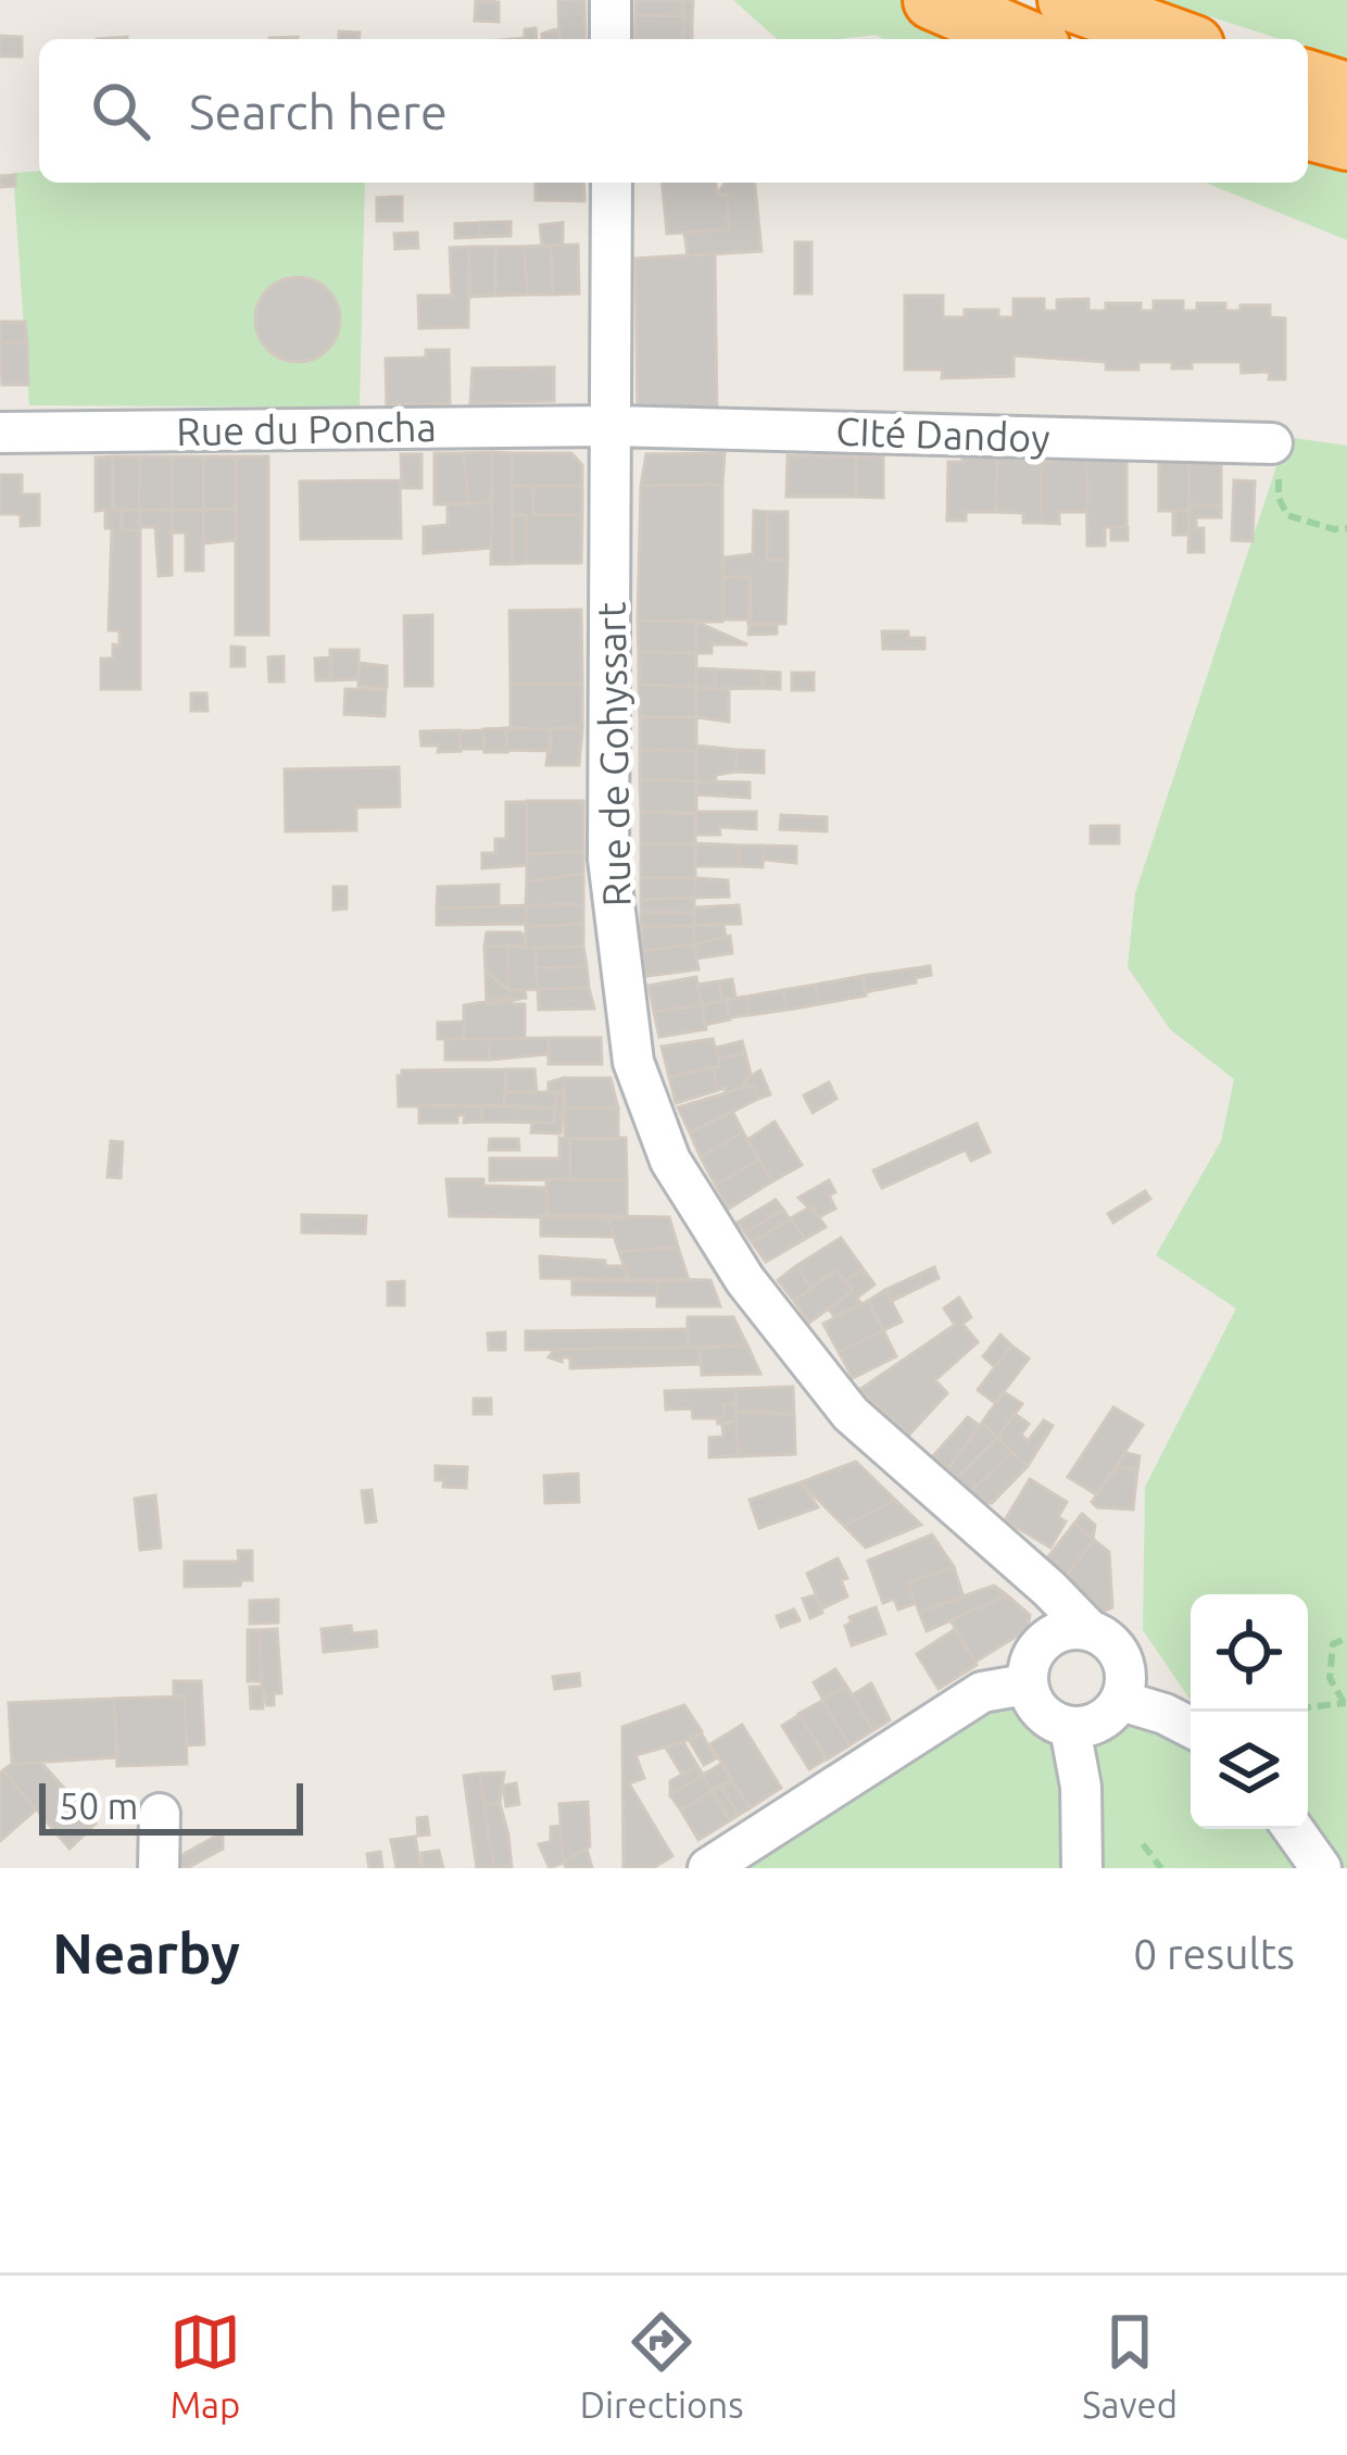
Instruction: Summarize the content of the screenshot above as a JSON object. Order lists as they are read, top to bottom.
{
  "streets": {
    "street": ["Rue du Poncha", "CIté Dandoy", "Rue de Gohyssart"]
  },
  "crossings": [
    ["Rue du Poncha", "CIté Dandoy"],
    ["Rue du Poncha", "Rue de Gohyssart"],
    ["CIté Dandoy", "Rue de Gohyssart"]
  ],
  "scale_bar": "50 m",
  "page": {
    "search": "Search here",
    "scale": "50 m",
    "heading": ["Nearby", "0 results"],
    "nav": ["Map", "Directions", "Saved"]
  }
}
